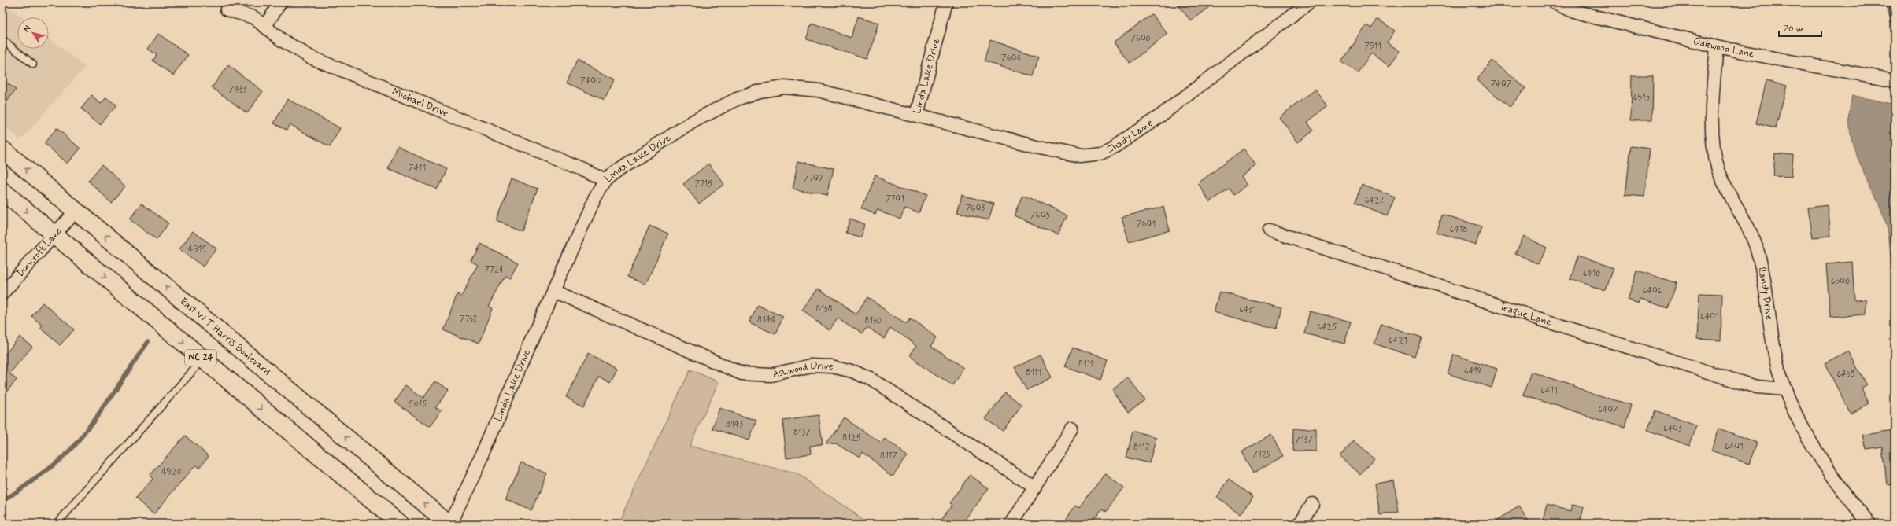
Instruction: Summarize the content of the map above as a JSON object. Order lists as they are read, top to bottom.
{
  "streets": {
    "main road": ["East W T Harris Boulevard", "NC 24"],
    "street": [
      "Oakwood Lane",
      "Linda Lake Drive",
      "Michael Drive",
      "Shady Lane",
      "Duncroft Lane",
      "Randy Drive",
      "Teague Lane",
      "Ashwood Drive"
    ]
  },
  "crossings": [
    ["Oakwood Lane", "Randy Drive"],
    ["Linda Lake Drive", "Michael Drive"],
    ["Linda Lake Drive", "Shady Lane"],
    ["Linda Lake Drive", "East W T Harris Boulevard"],
    ["Linda Lake Drive", "Ashwood Drive"],
    ["Duncroft Lane", "East W T Harris Boulevard"],
    ["Duncroft Lane", "NC 24"],
    ["Randy Drive", "Teague Lane"]
  ],
  "house_numbers": [
    "7600",
    "7511",
    "7604",
    "7400",
    "7407",
    "7433",
    "6515",
    "7411",
    "7709",
    "7715",
    "7701",
    "6422",
    "7603",
    "7605",
    "7601",
    "6418",
    "4915",
    "7724",
    "6410",
    "6500",
    "6406",
    "8138",
    "6431",
    "6401",
    "7732",
    "8144",
    "8130",
    "6425",
    "6421",
    "8119",
    "6419",
    "8111",
    "6438",
    "6411",
    "5015",
    "6407",
    "8143",
    "6403",
    "8137",
    "8125",
    "7137",
    "6401",
    "8112",
    "7129",
    "8117",
    "4920"
  ],
  "scale_bar": "20 m",
  "north": "top left"
}
